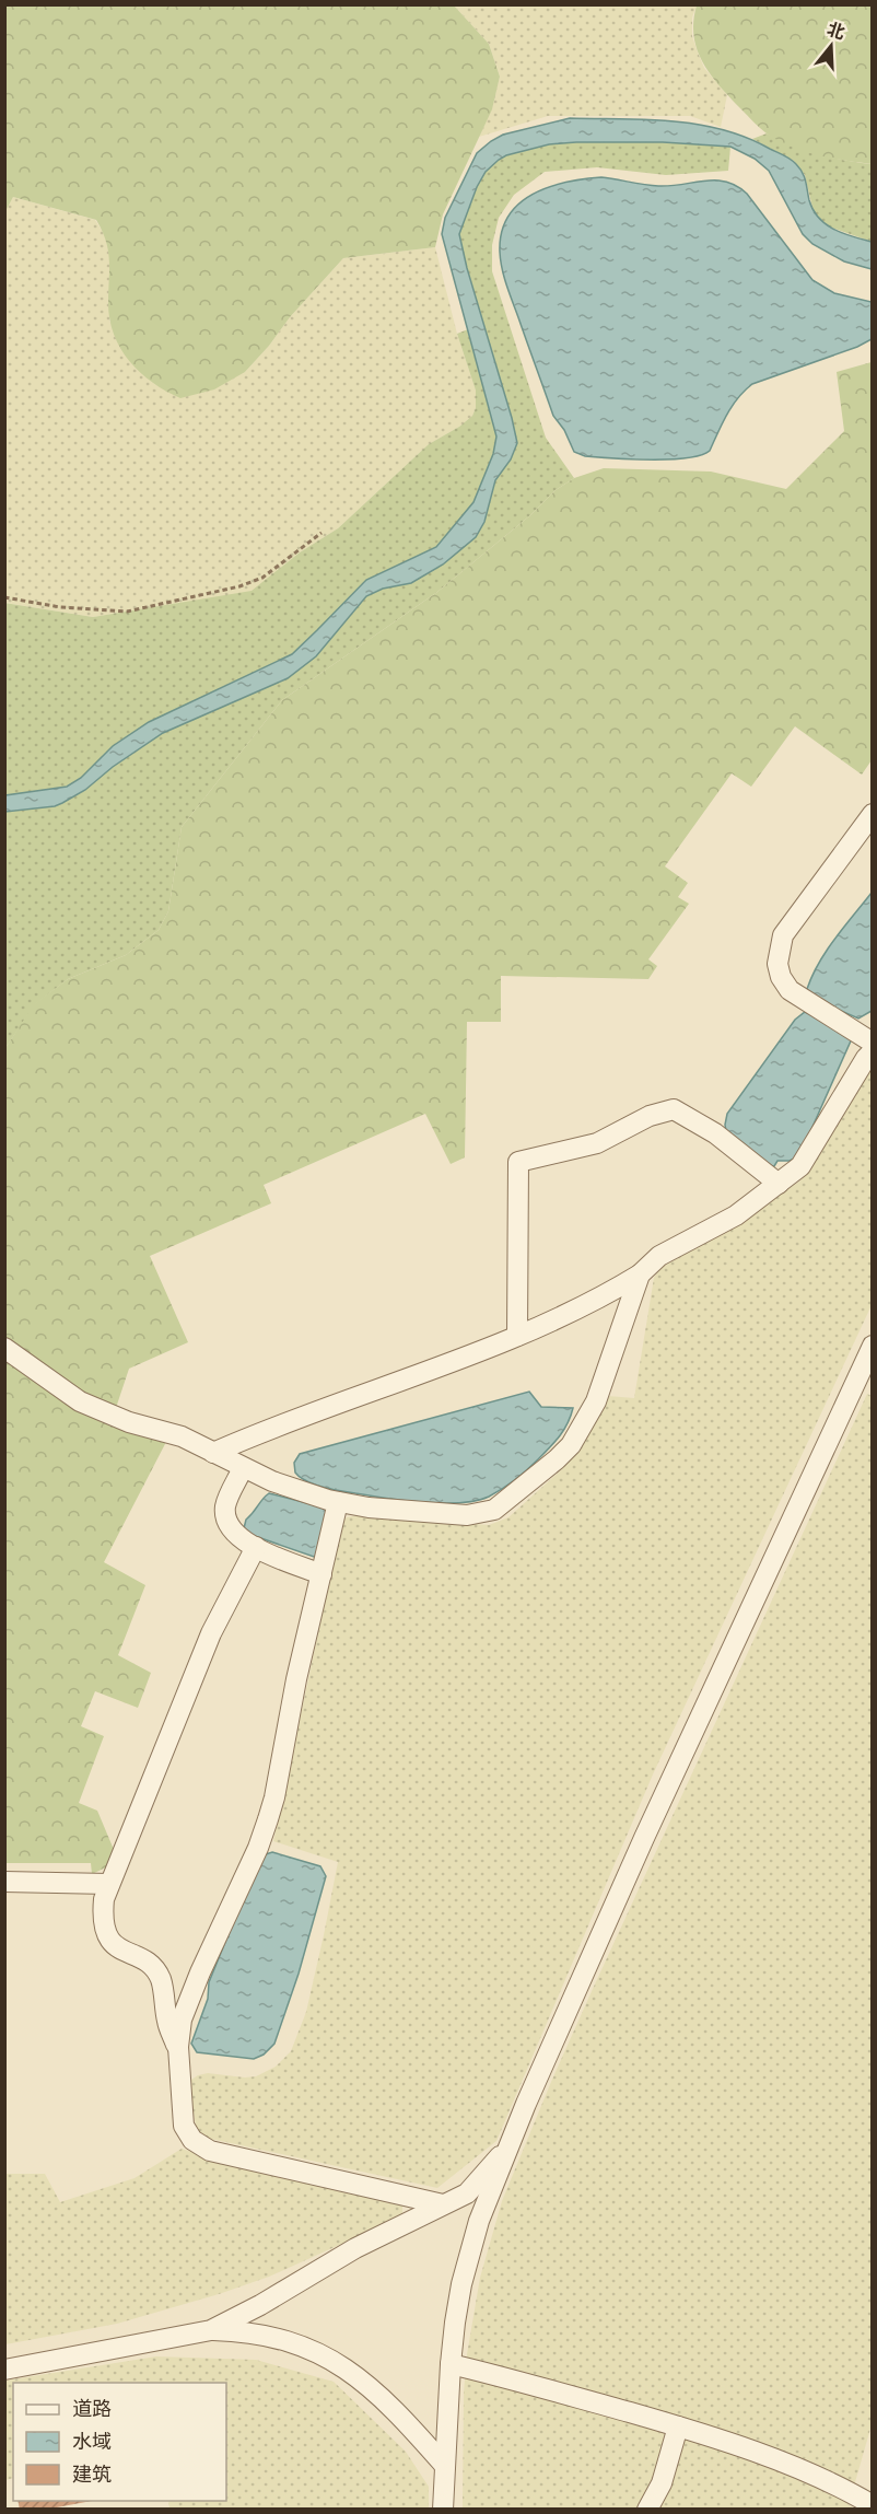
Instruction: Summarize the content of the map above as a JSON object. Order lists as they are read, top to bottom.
{
  "legend": ["道路", "水域", "建筑"],
  "north": "top"
}
